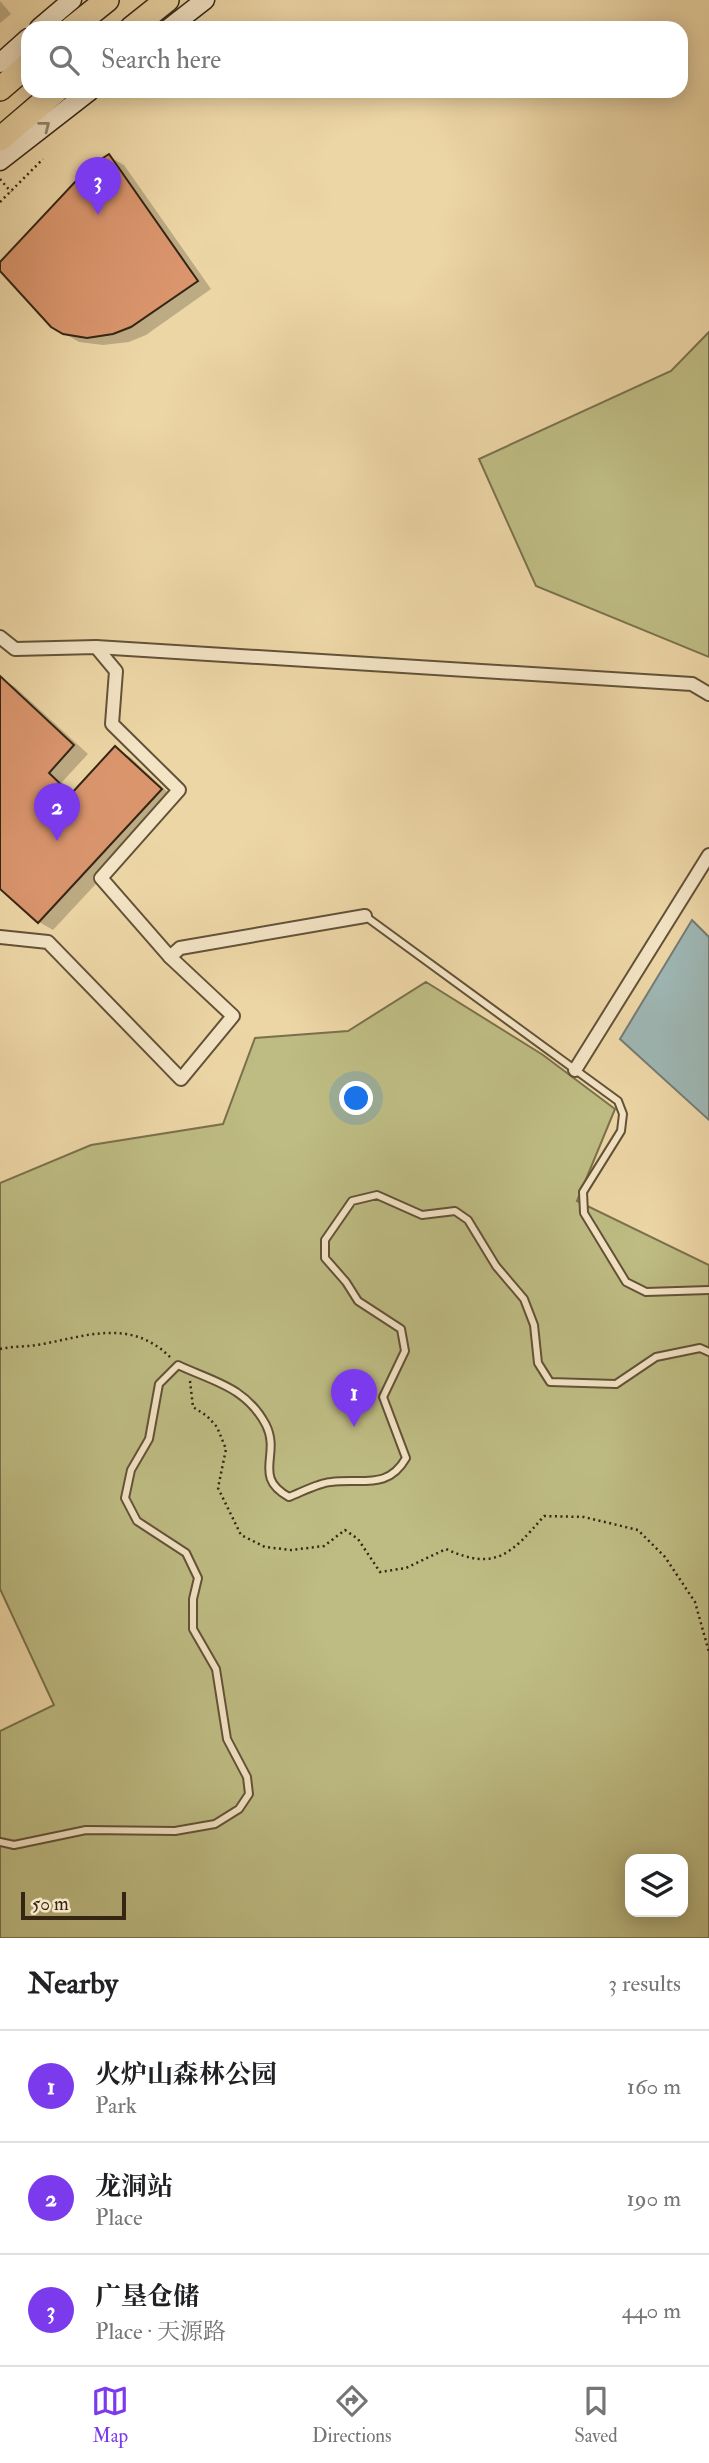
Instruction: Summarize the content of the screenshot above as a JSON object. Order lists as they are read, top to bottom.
{
  "scale_bar": "50 m",
  "page": {
    "search": "Search here",
    "pins": ["3", "2", "1"],
    "scale": "50 m",
    "heading": ["Nearby", "3 results"],
    "list": [
      {
        "mark": "1",
        "name": "火炉山森林公园",
        "note": "Park",
        "value": "160 m"
      },
      {
        "mark": "2",
        "name": "龙洞站",
        "note": "Place",
        "value": "190 m"
      },
      {
        "mark": "3",
        "name": "广垦仓储",
        "note": "Place · 天源路",
        "value": "440 m"
      }
    ],
    "nav": ["Map", "Directions", "Saved"]
  }
}
